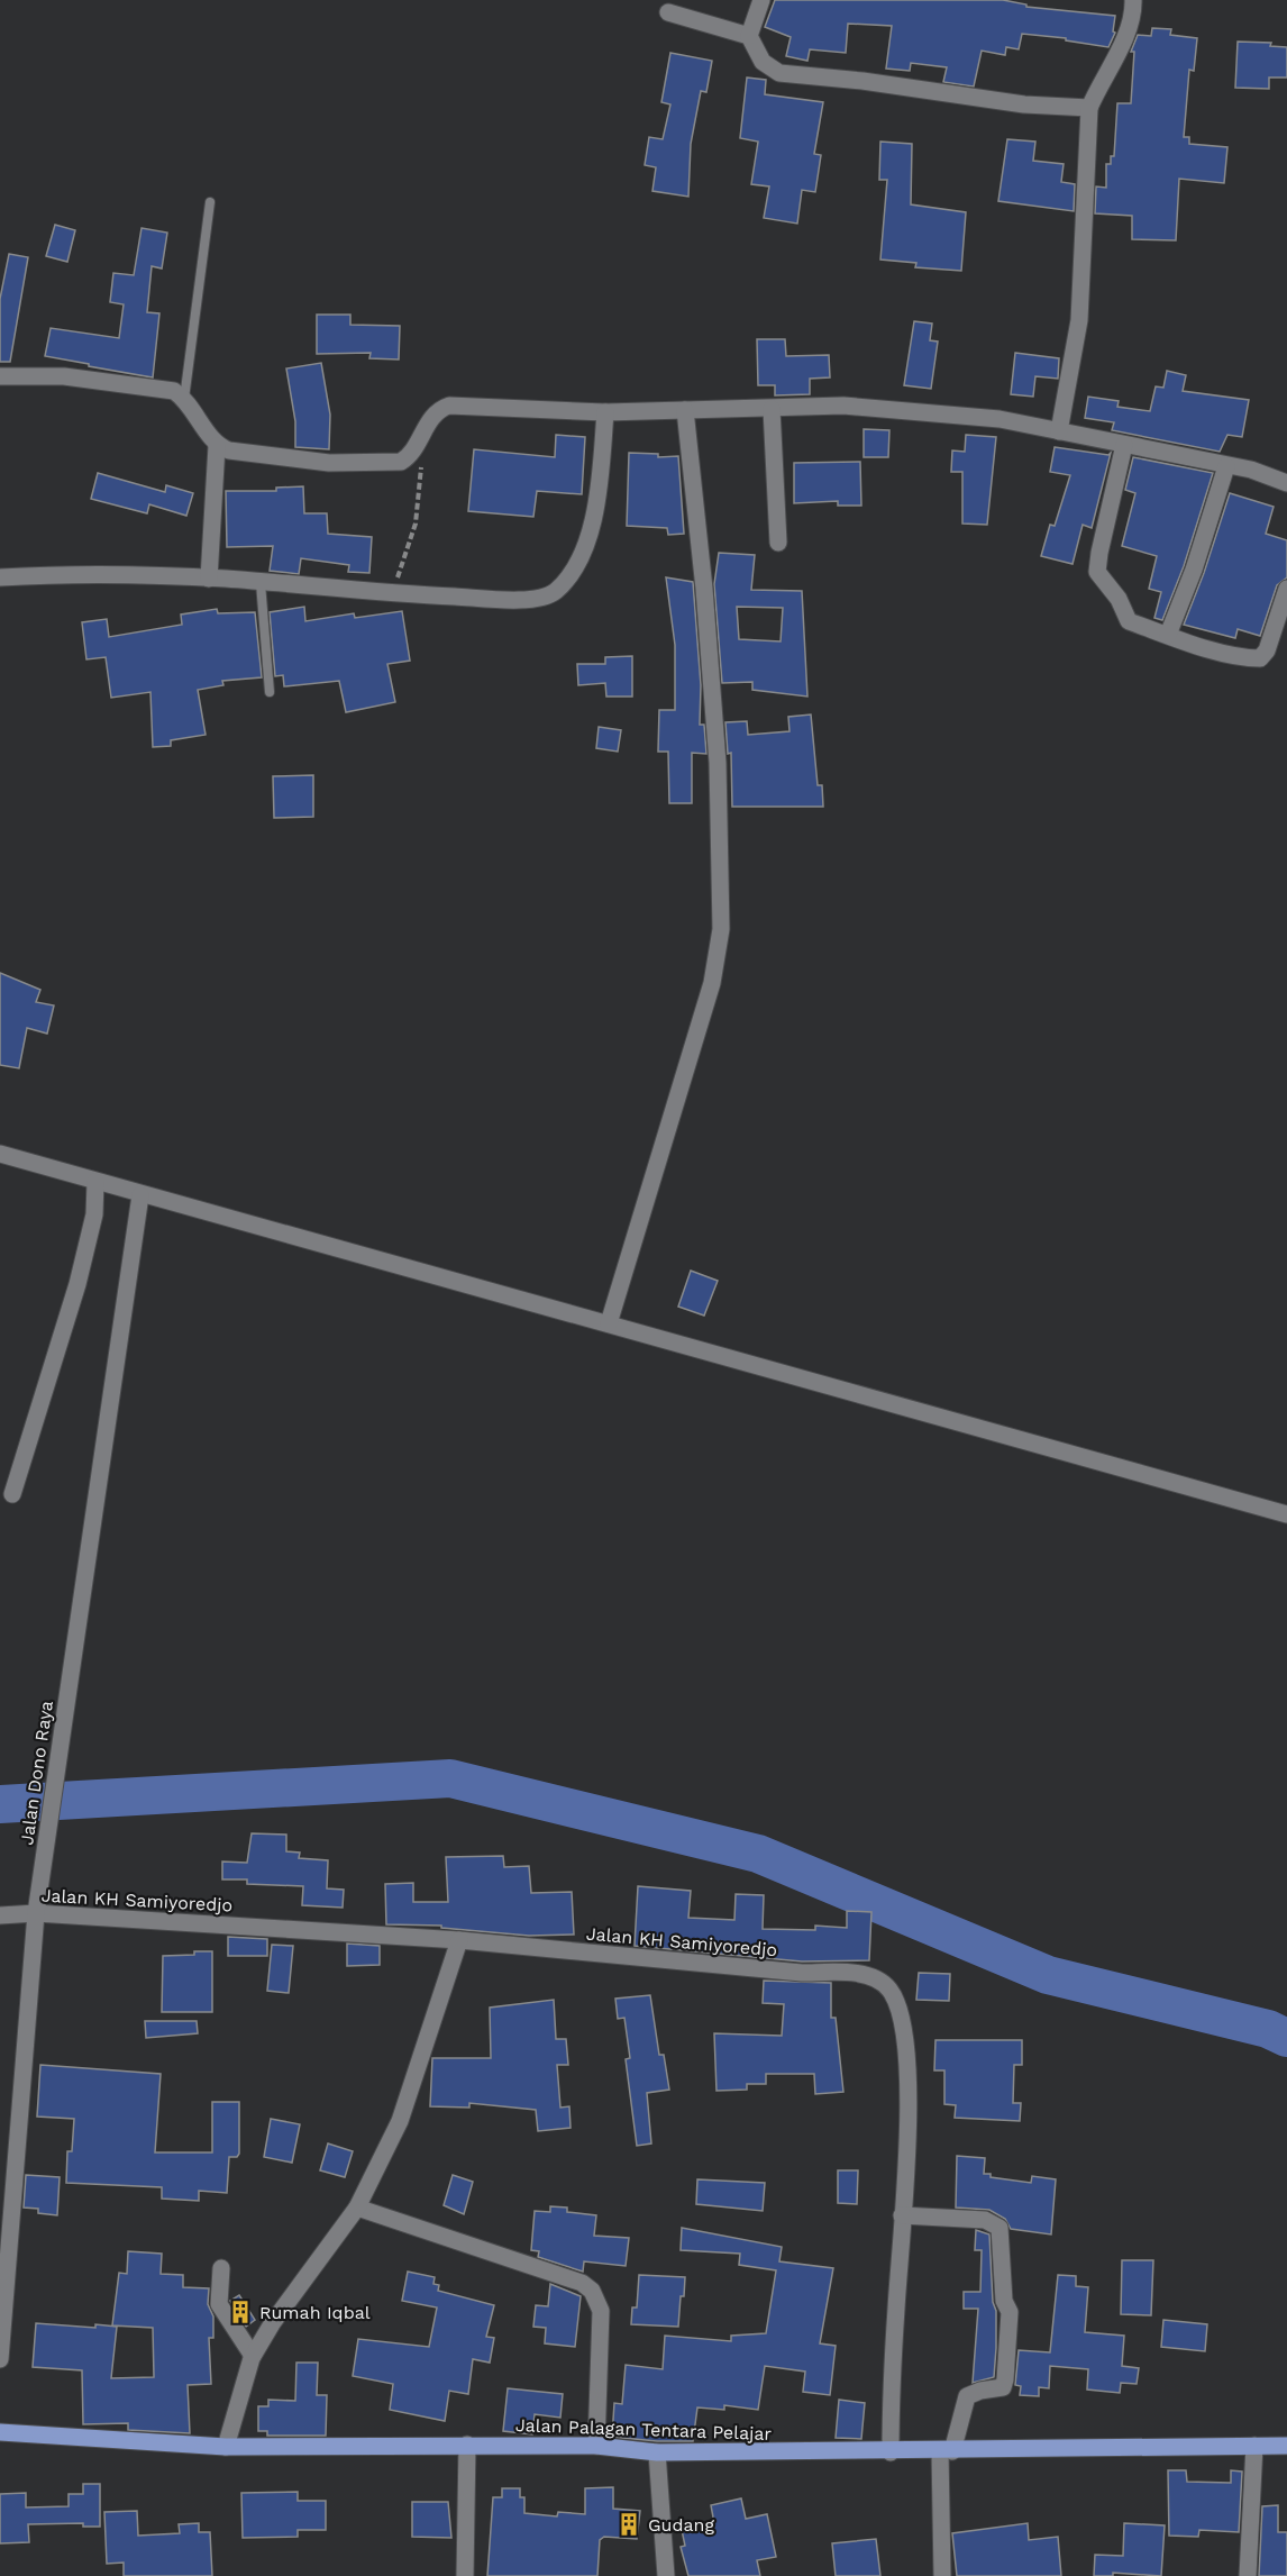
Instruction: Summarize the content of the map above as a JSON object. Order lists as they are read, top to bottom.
{
  "streets": {
    "main road": ["Jalan Palagan Tentara Pelajar"],
    "street": ["Jalan Dono Raya", "Jalan KH Samiyoredjo"]
  },
  "crossings": [
    ["Jalan Dono Raya", "Jalan KH Samiyoredjo"],
    ["Jalan KH Samiyoredjo", "Jalan Palagan Tentara Pelajar"]
  ],
  "places": {
    "building": ["Rumah Iqbal", "Gudang"]
  }
}
